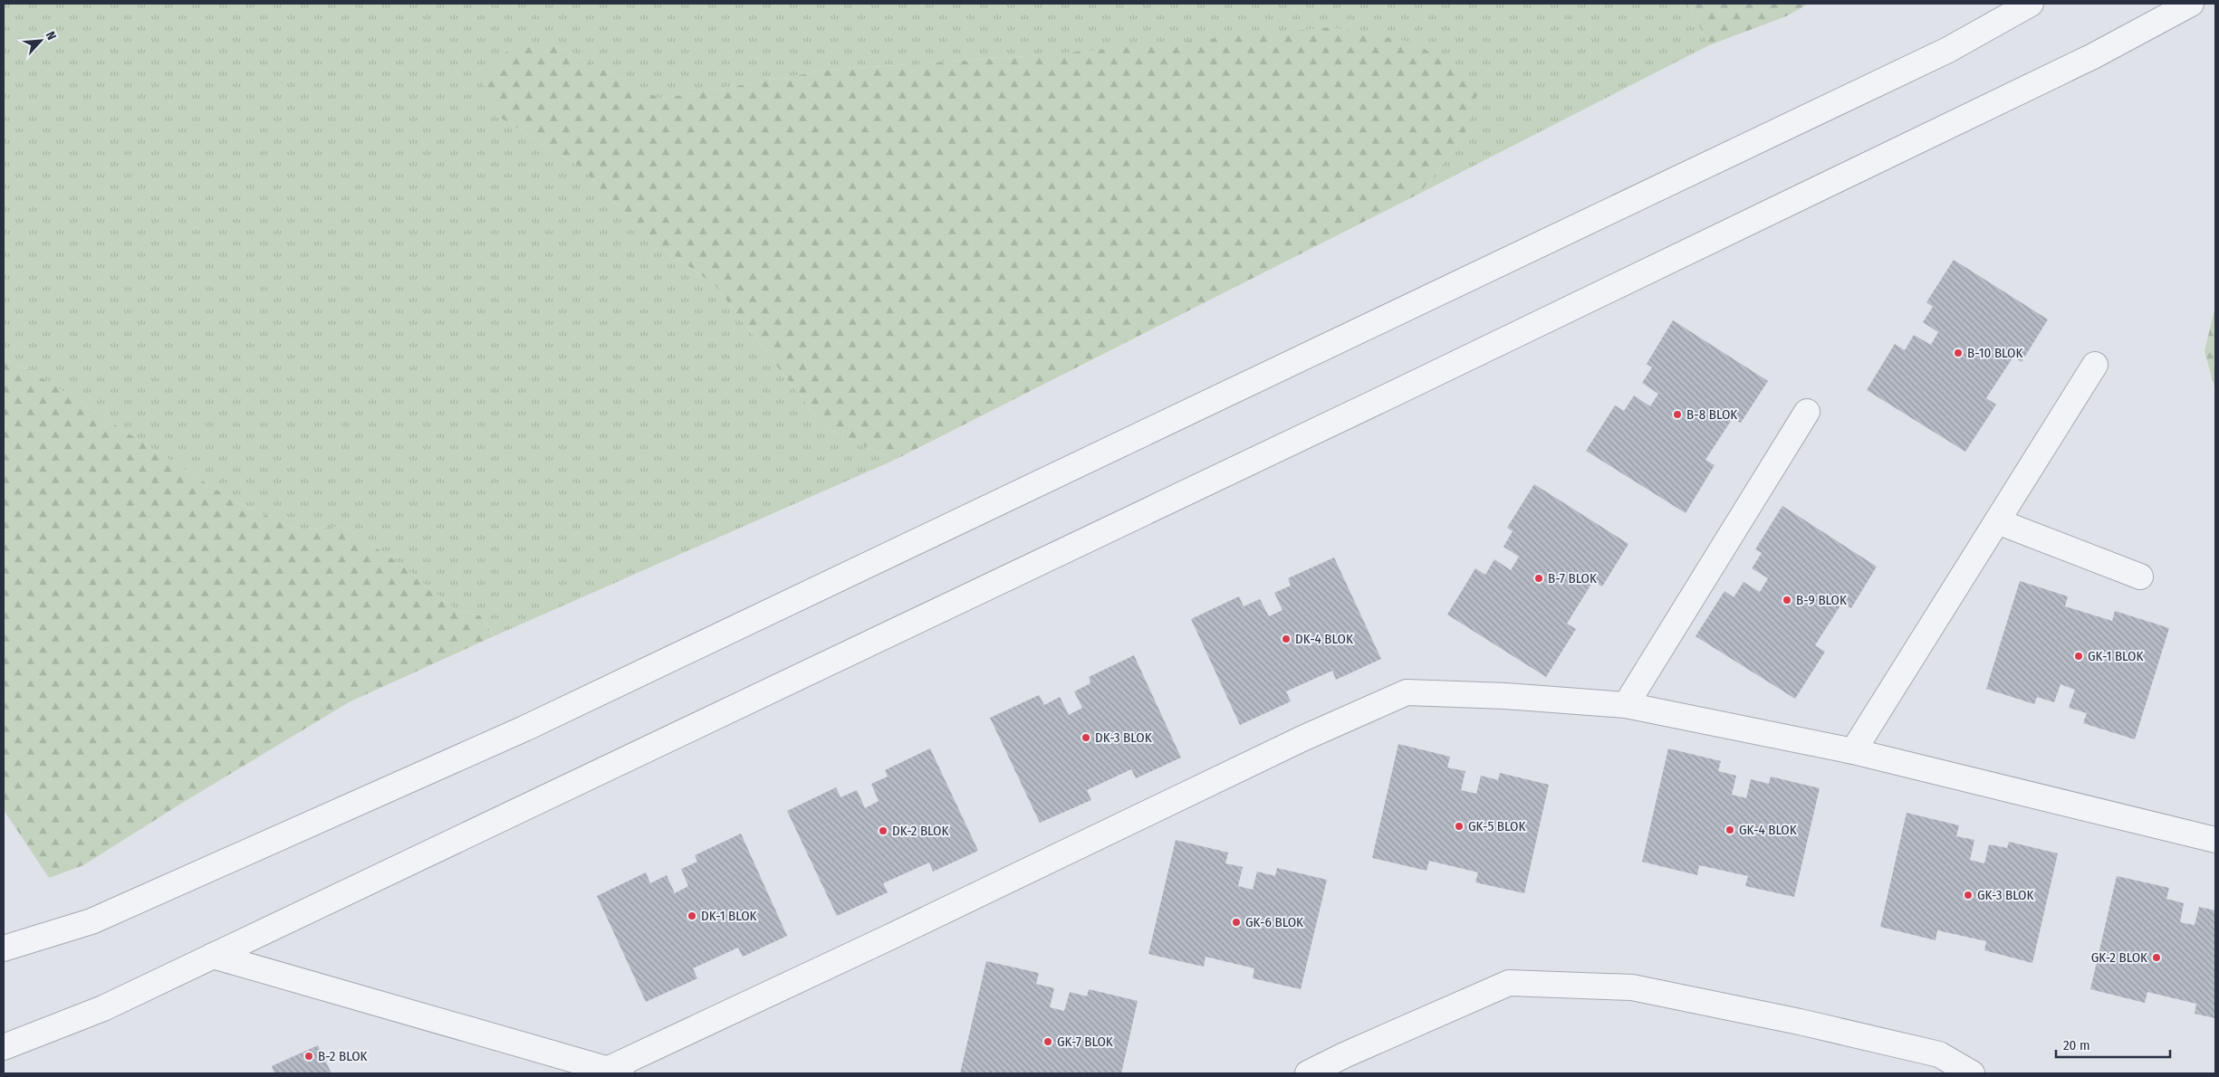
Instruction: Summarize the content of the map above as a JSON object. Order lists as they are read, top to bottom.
{
  "places": [
    "B-10 BLOK",
    "B-8 BLOK",
    "B-7 BLOK",
    "B-9 BLOK",
    "DK-4 BLOK",
    "GK-1 BLOK",
    "DK-3 BLOK",
    "GK-5 BLOK",
    "GK-4 BLOK",
    "DK-2 BLOK",
    "GK-3 BLOK",
    "DK-1 BLOK",
    "GK-6 BLOK",
    "GK-2 BLOK",
    "GK-7 BLOK",
    "B-2 BLOK"
  ],
  "scale_bar": "20 m",
  "north": "top right"
}
